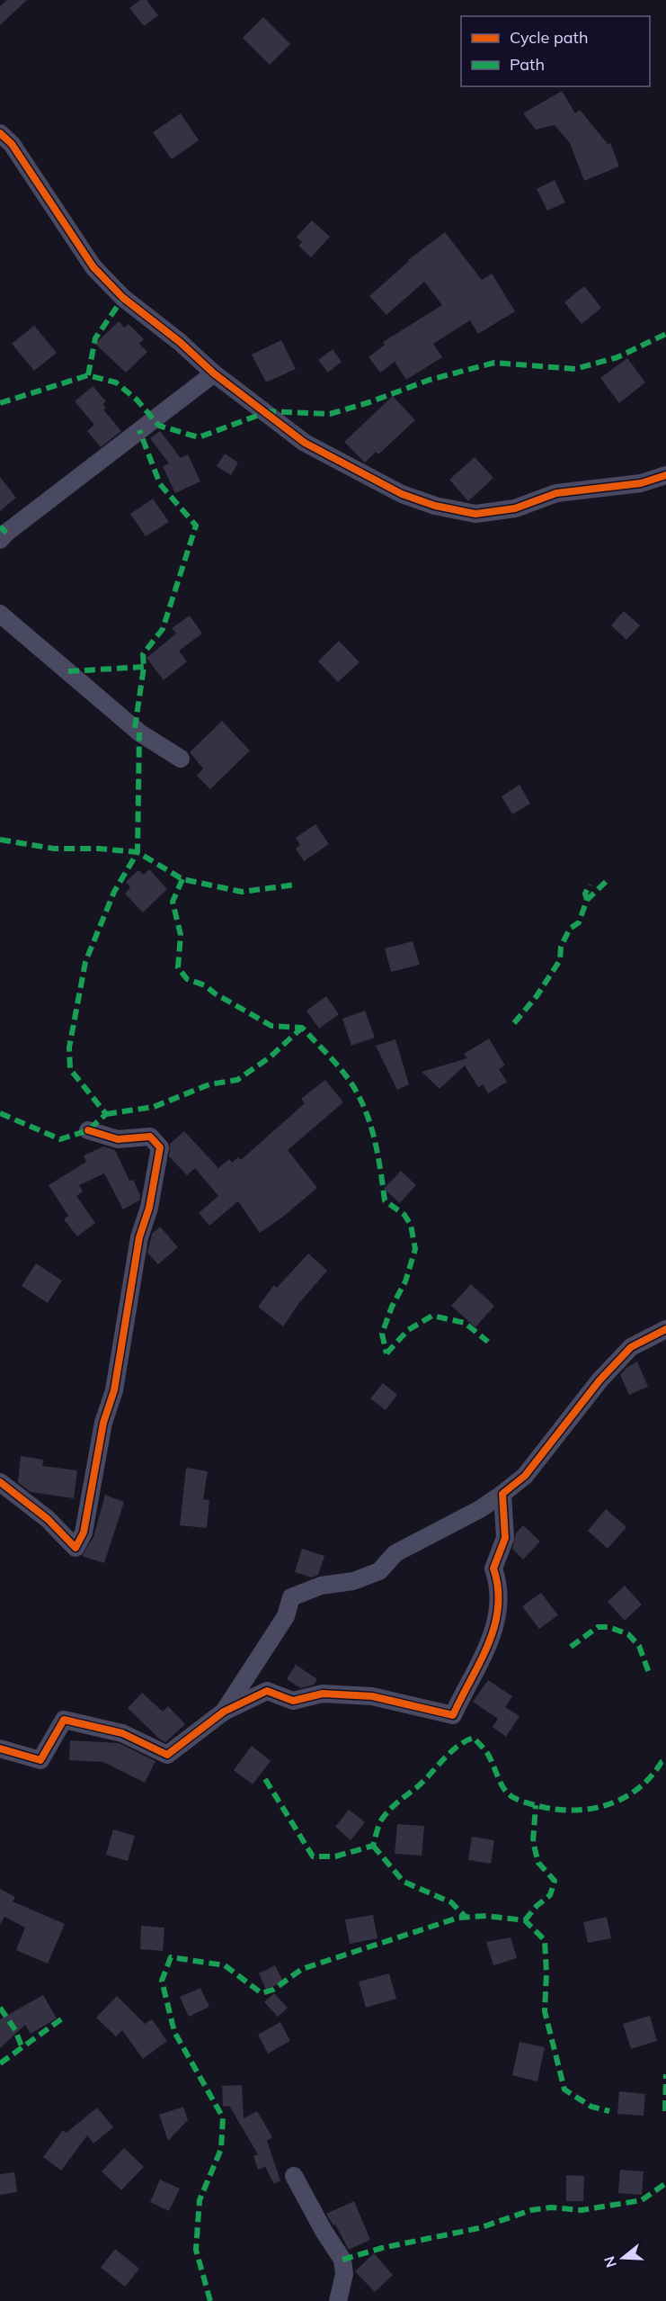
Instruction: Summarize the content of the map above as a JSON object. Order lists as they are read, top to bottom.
{
  "legend": ["Cycle path", "Path"],
  "north": "left"
}
